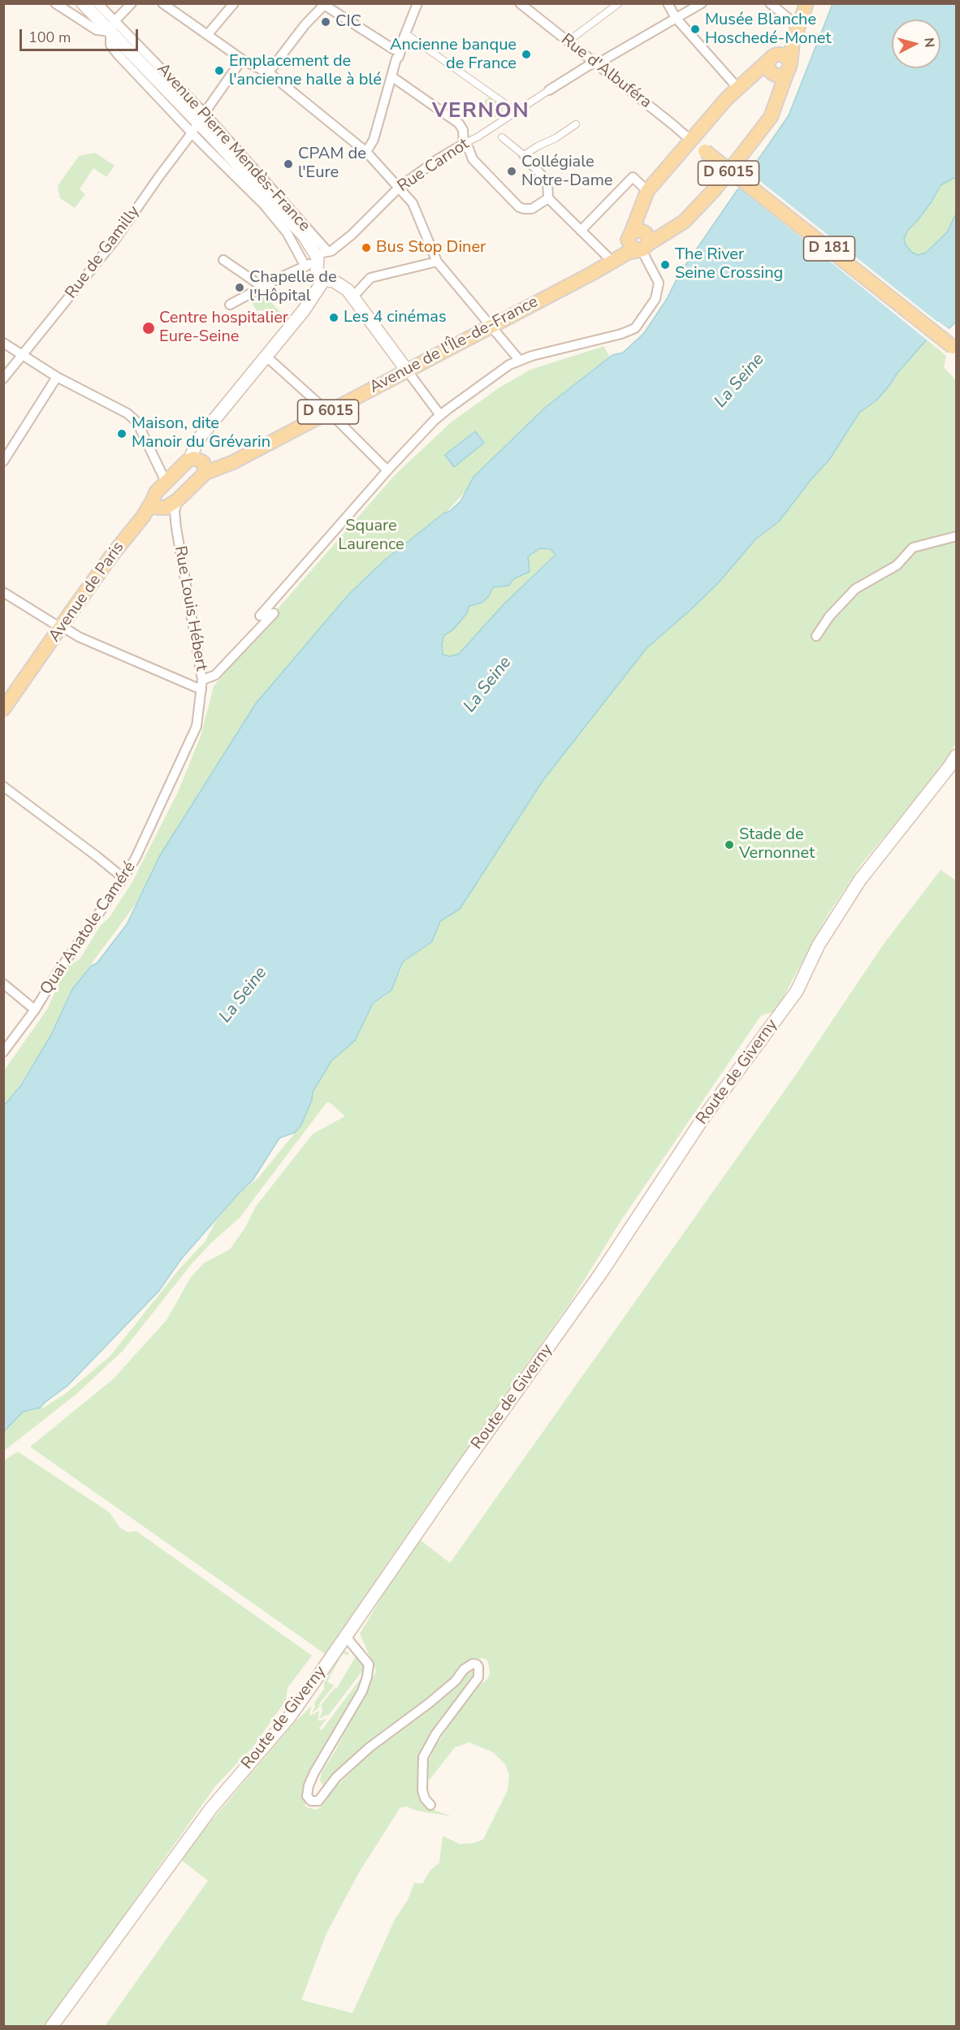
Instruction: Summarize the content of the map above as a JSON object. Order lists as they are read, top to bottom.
{
  "streets": {
    "main road": [
      "Avenue Pierre Mendès-France",
      "D 6015",
      "D 181",
      "Avenue de l'Île-de-France",
      "Avenue de Paris",
      "Route de Giverny"
    ],
    "street": [
      "Rue d'Albuféra",
      "Rue Carnot",
      "Rue de Gamilly",
      "Rue Louis Hébert",
      "Quai Anatole Caméré"
    ]
  },
  "crossings": [
    ["Rue d'Albuféra", "Rue Carnot"],
    ["Rue d'Albuféra", "D 181"],
    ["Avenue Pierre Mendès-France", "Rue Carnot"],
    ["Avenue Pierre Mendès-France", "Rue de Gamilly"],
    ["D 6015", "Avenue de l'Île-de-France"],
    ["Avenue de l'Île-de-France", "Avenue de Paris"],
    ["Avenue de l'Île-de-France", "Rue Louis Hébert"],
    ["Avenue de Paris", "Rue Louis Hébert"],
    ["Rue Louis Hébert", "Quai Anatole Caméré"]
  ],
  "districts": ["VERNON"],
  "water": ["La Seine"],
  "parks": ["Square Laurence"],
  "places": [
    "CIC",
    "Musée Blanche Hoschedé-Monet",
    "Ancienne banque de France",
    "Emplacement de l'ancienne halle à blé",
    "CPAM de l'Eure",
    "Collégiale Notre-Dame",
    "Bus Stop Diner",
    "The River Seine Crossing",
    "Chapelle de l'Hôpital",
    "Les 4 cinémas",
    "Centre hospitalier Eure-Seine",
    "Maison, dite Manoir du Grévarin",
    "Stade de Vernonnet"
  ],
  "scale_bar": "100 m",
  "north": "right"
}
